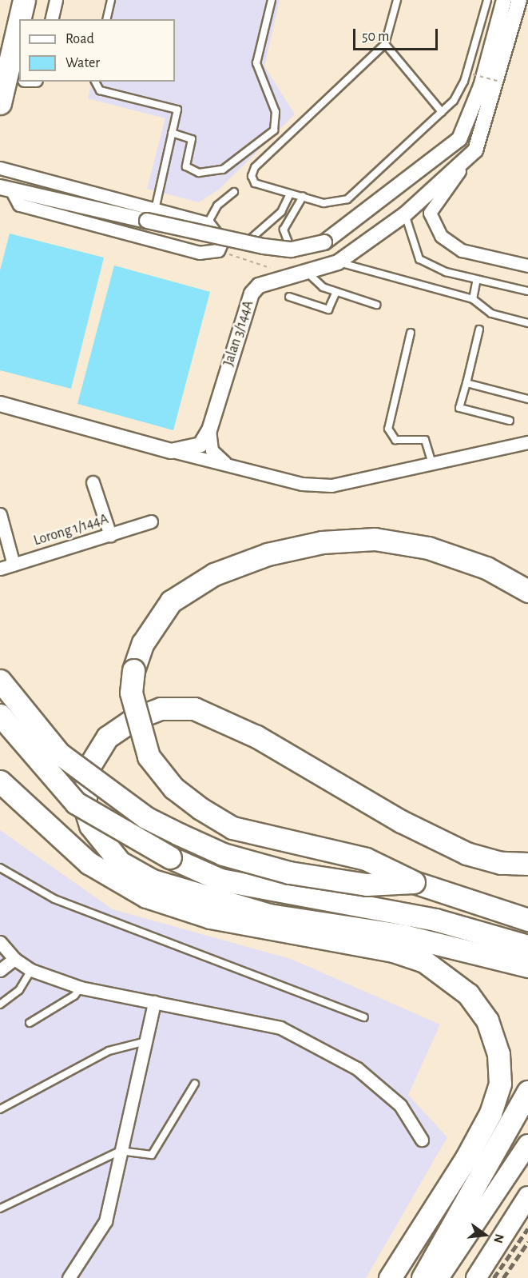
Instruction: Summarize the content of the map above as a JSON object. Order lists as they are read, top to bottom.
{
  "streets": {
    "street": ["Jalan 3/144A", "Lorong 1/144A"]
  },
  "legend": ["Road", "Water"],
  "scale_bar": "50 m",
  "north": "right"
}
